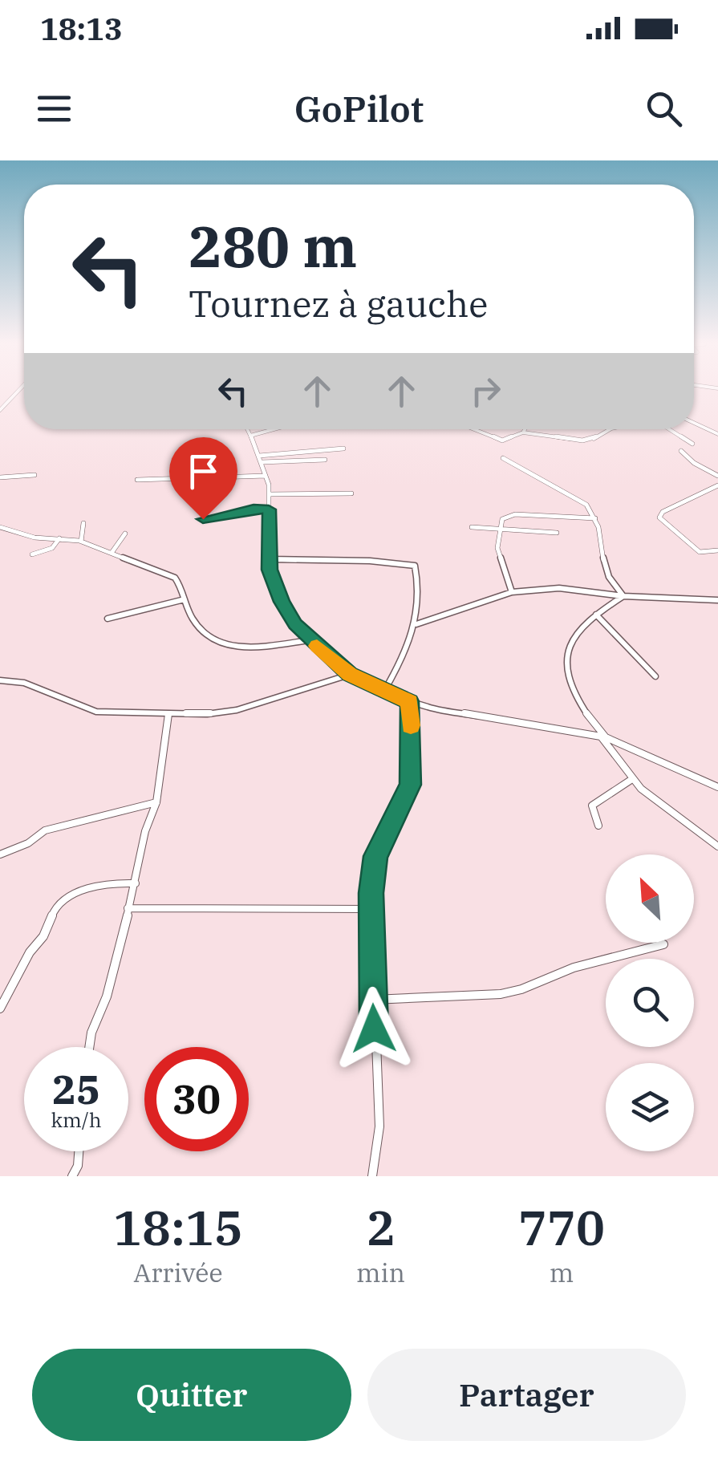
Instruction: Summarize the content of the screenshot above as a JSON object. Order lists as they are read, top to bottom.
{
  "north": "top left",
  "page": {
    "status": "18:13",
    "header": "GoPilot",
    "turn": ["280 m", "Tournez à gauche"],
    "speed": "25 km/h",
    "limit": "30",
    "eta": [
      "18:15",
      "Arrivée",
      "2",
      "min",
      "770",
      "m"
    ],
    "buttons": ["Quitter", "Partager"]
  }
}
